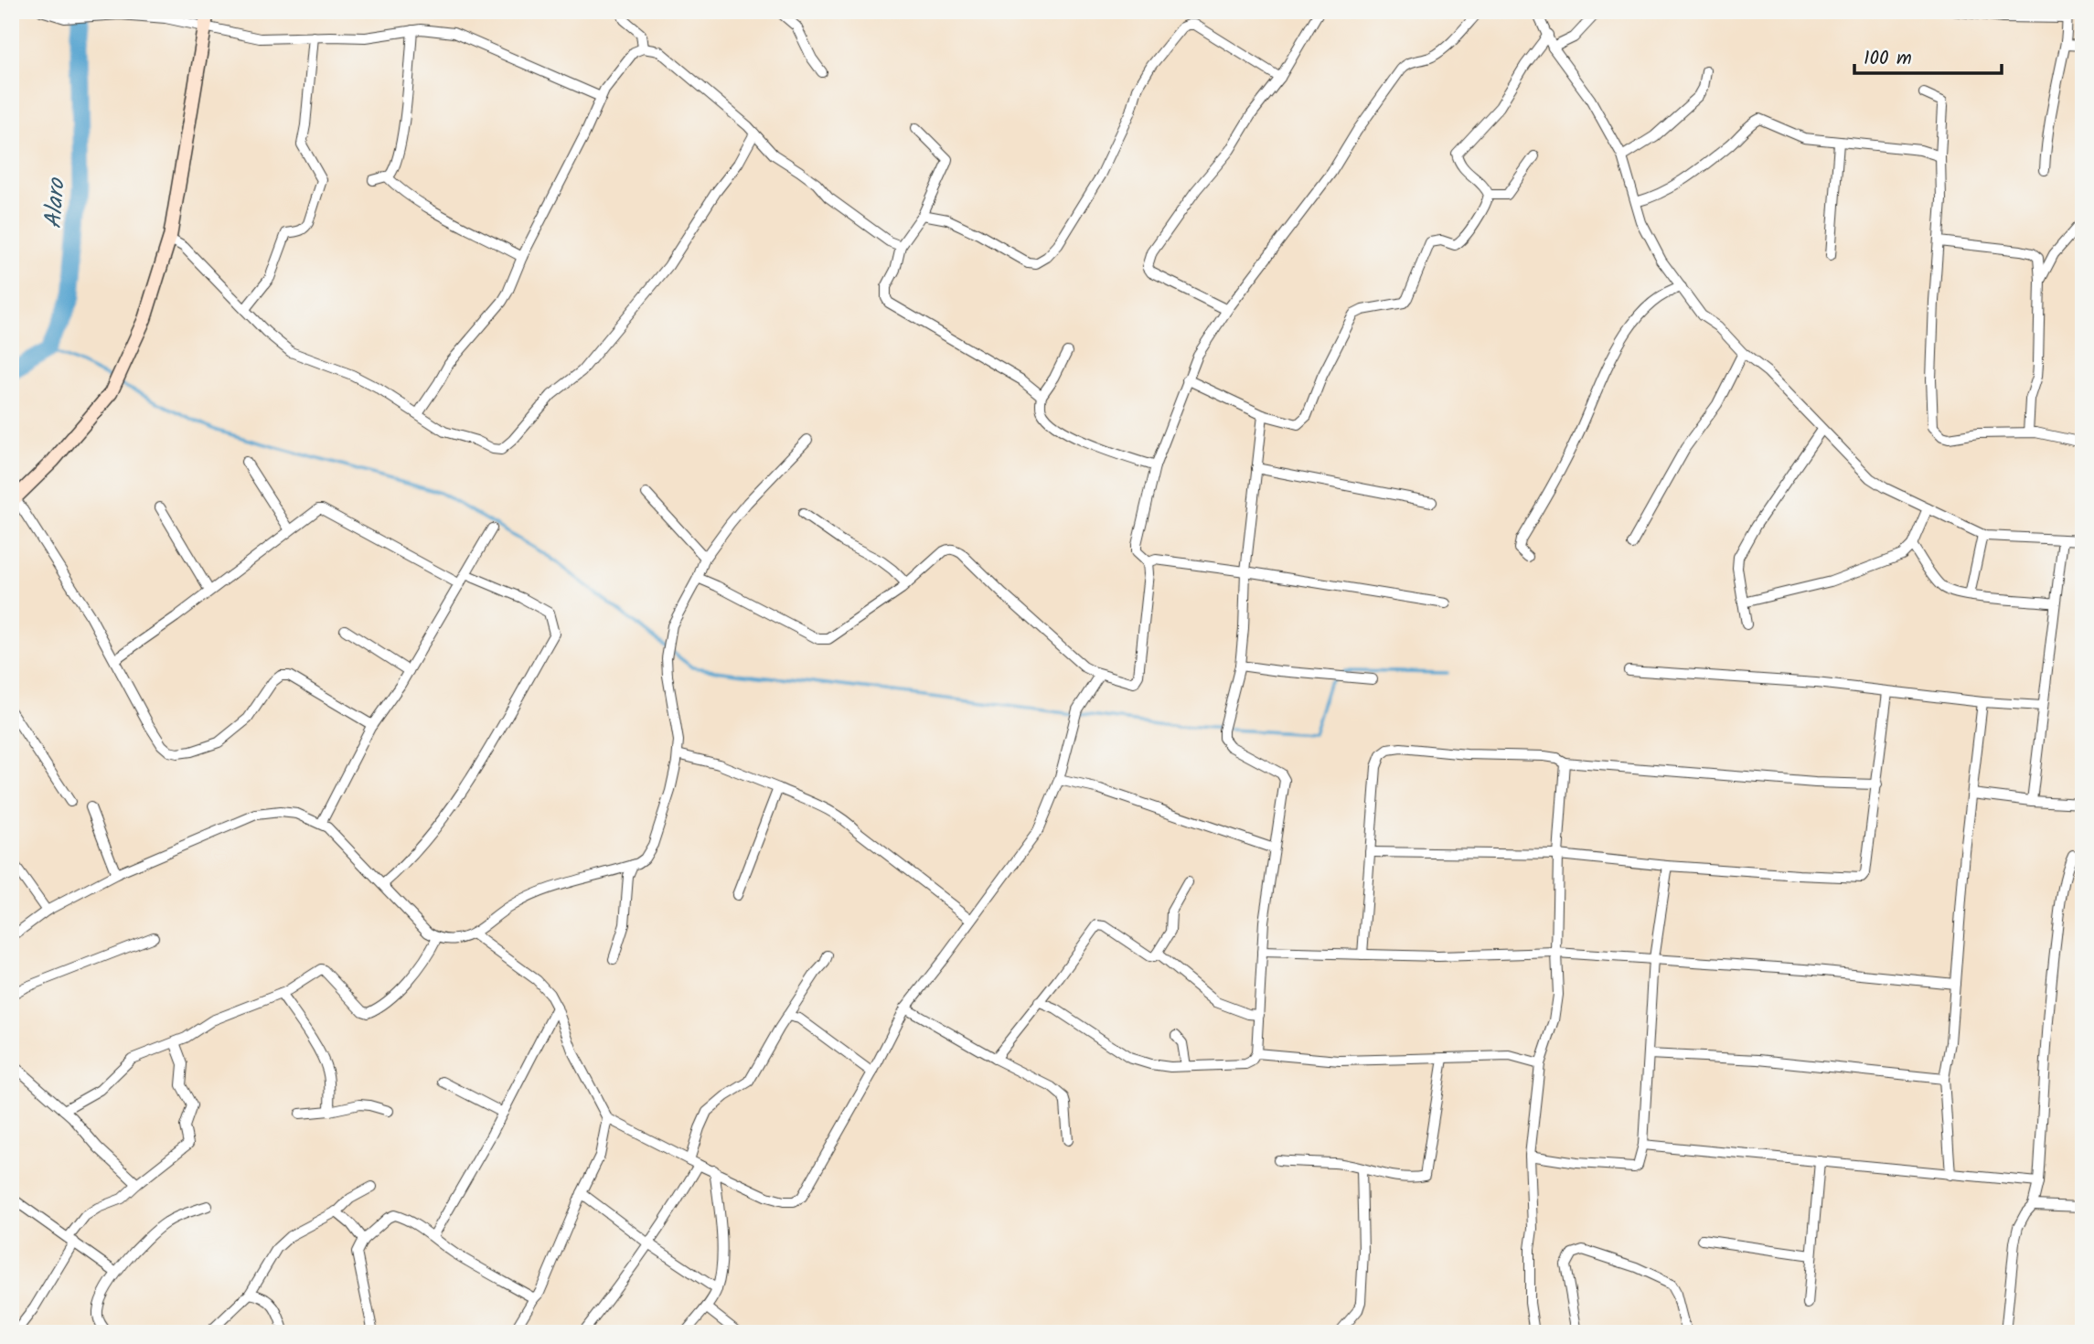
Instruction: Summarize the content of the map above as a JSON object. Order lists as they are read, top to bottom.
{
  "water": ["Alaro"],
  "scale_bar": "100 m"
}
